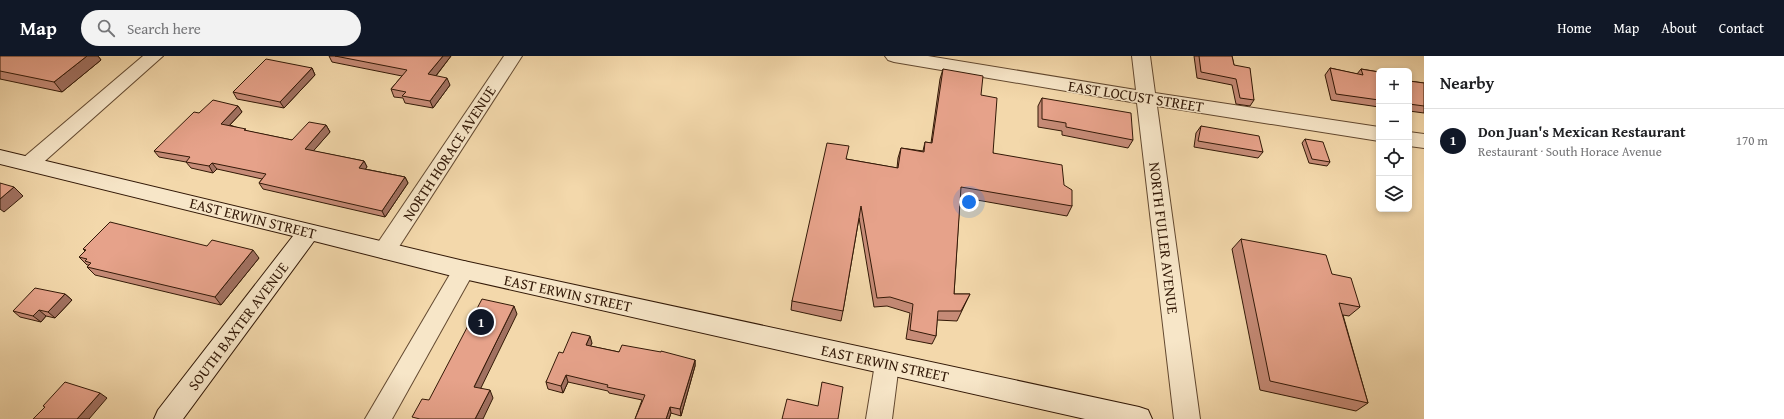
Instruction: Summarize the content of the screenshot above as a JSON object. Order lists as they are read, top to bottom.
{
  "streets": {
    "street": [
      "EAST LOCUST STREET",
      "NORTH HORACE AVENUE",
      "EAST ERWIN STREET",
      "NORTH FULLER AVENUE",
      "SOUTH BAXTER AVENUE"
    ]
  },
  "crossings": [
    ["EAST LOCUST STREET", "NORTH FULLER AVENUE"],
    ["NORTH HORACE AVENUE", "EAST ERWIN STREET"],
    ["EAST ERWIN STREET", "SOUTH BAXTER AVENUE"]
  ],
  "page": {
    "header": "Map",
    "search": "Search here",
    "nav": [
      "Home",
      "Map",
      "About",
      "Contact"
    ],
    "heading": "Nearby",
    "map_buttons": ["+", "−"],
    "list": [
      {
        "mark": "1",
        "name": "Don Juan's Mexican Restaurant",
        "note": "Restaurant · South Horace Avenue",
        "value": "170 m"
      }
    ],
    "pins": "1"
  }
}
